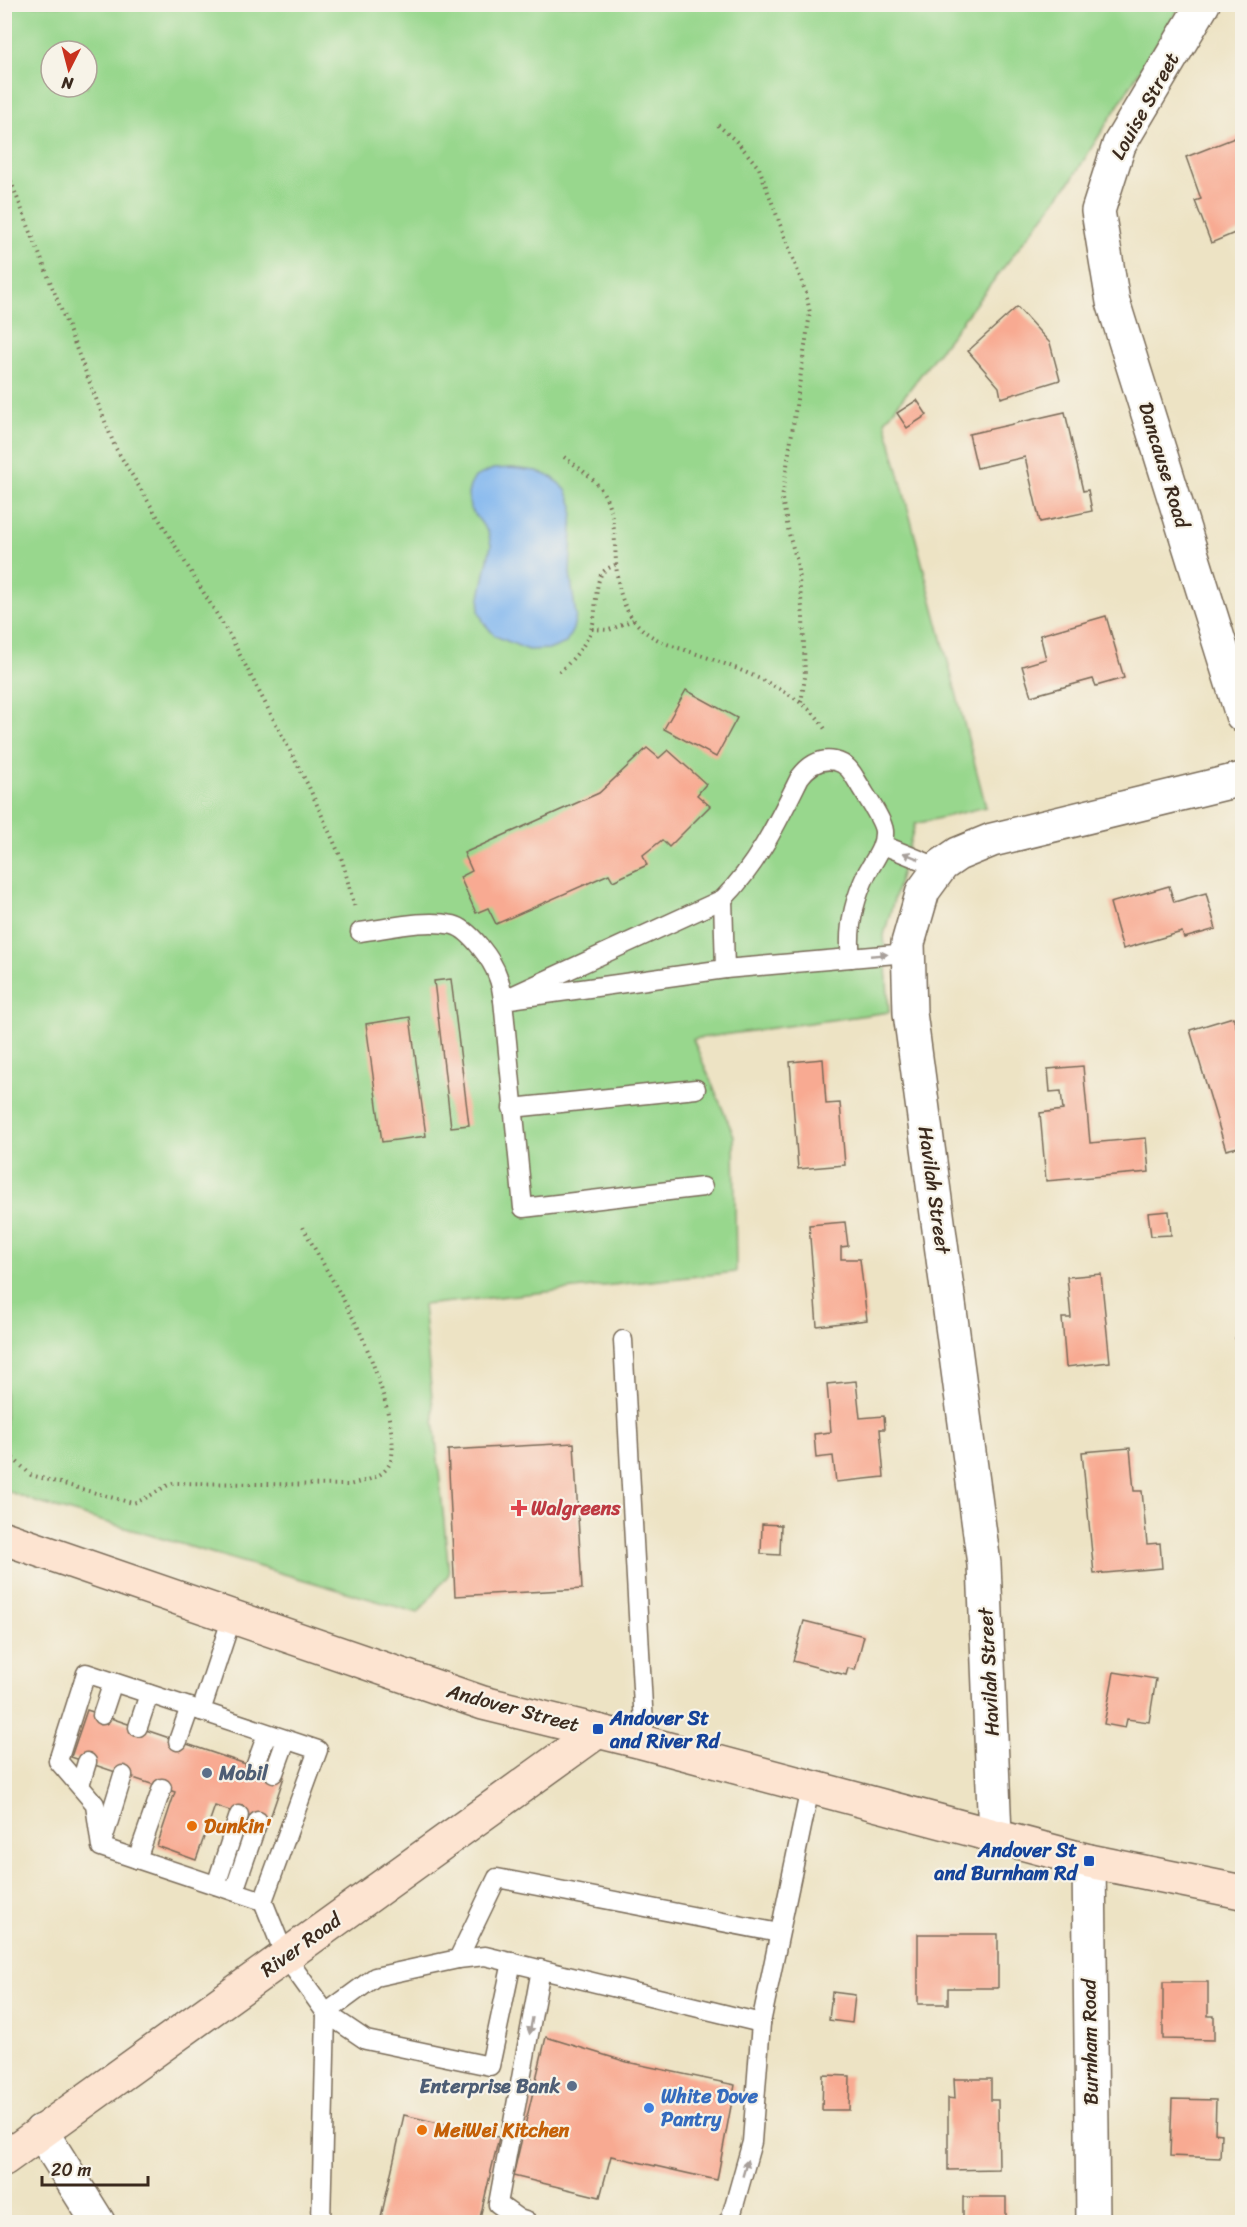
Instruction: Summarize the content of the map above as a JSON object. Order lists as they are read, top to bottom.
{
  "streets": {
    "main road": ["Andover Street", "River Road"],
    "street": [
      "Louise Street",
      "Dancause Road",
      "Havilah Street",
      "Burnham Road"
    ]
  },
  "crossings": [
    ["Louise Street", "Dancause Road"],
    ["Havilah Street", "Andover Street"],
    ["Andover Street", "River Road"],
    ["Andover Street", "Burnham Road"]
  ],
  "places": {
    "health": ["Walgreens"],
    "transit": ["Andover St and River Rd", "Andover St and Burnham Rd"],
    "other": [
      "Mobil",
      "Dunkin'",
      "Enterprise Bank",
      "White Dove Pantry",
      "MeiWei Kitchen"
    ]
  },
  "scale_bar": "20 m",
  "north": "bottom"
}
